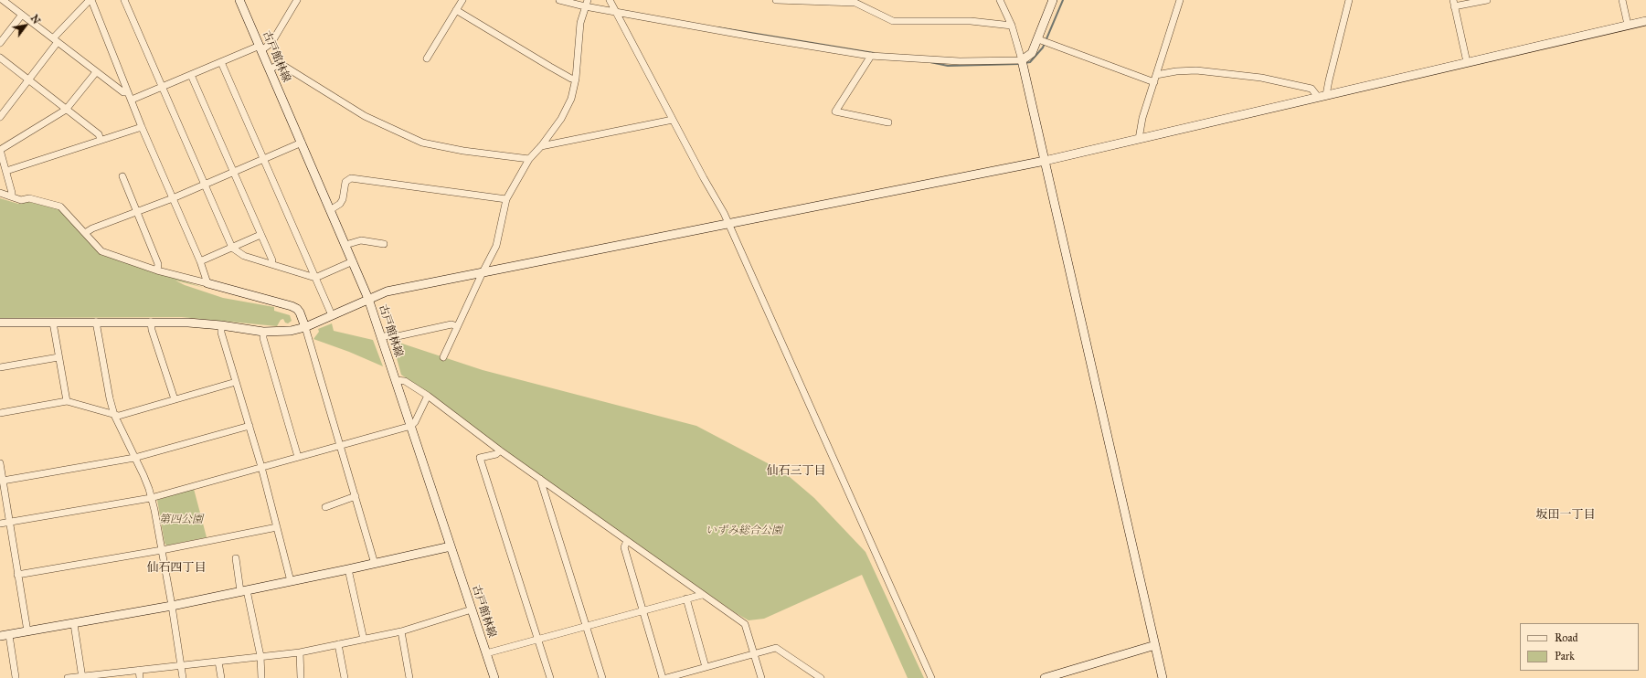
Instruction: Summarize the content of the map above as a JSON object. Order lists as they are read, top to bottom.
{
  "streets": {
    "street": ["古戸館林線"]
  },
  "districts": ["仙石三丁目", "坂田一丁目", "仙石四丁目"],
  "parks": ["第四公園", "いずみ総合公園"],
  "legend": ["Road", "Park"],
  "north": "top right"
}
